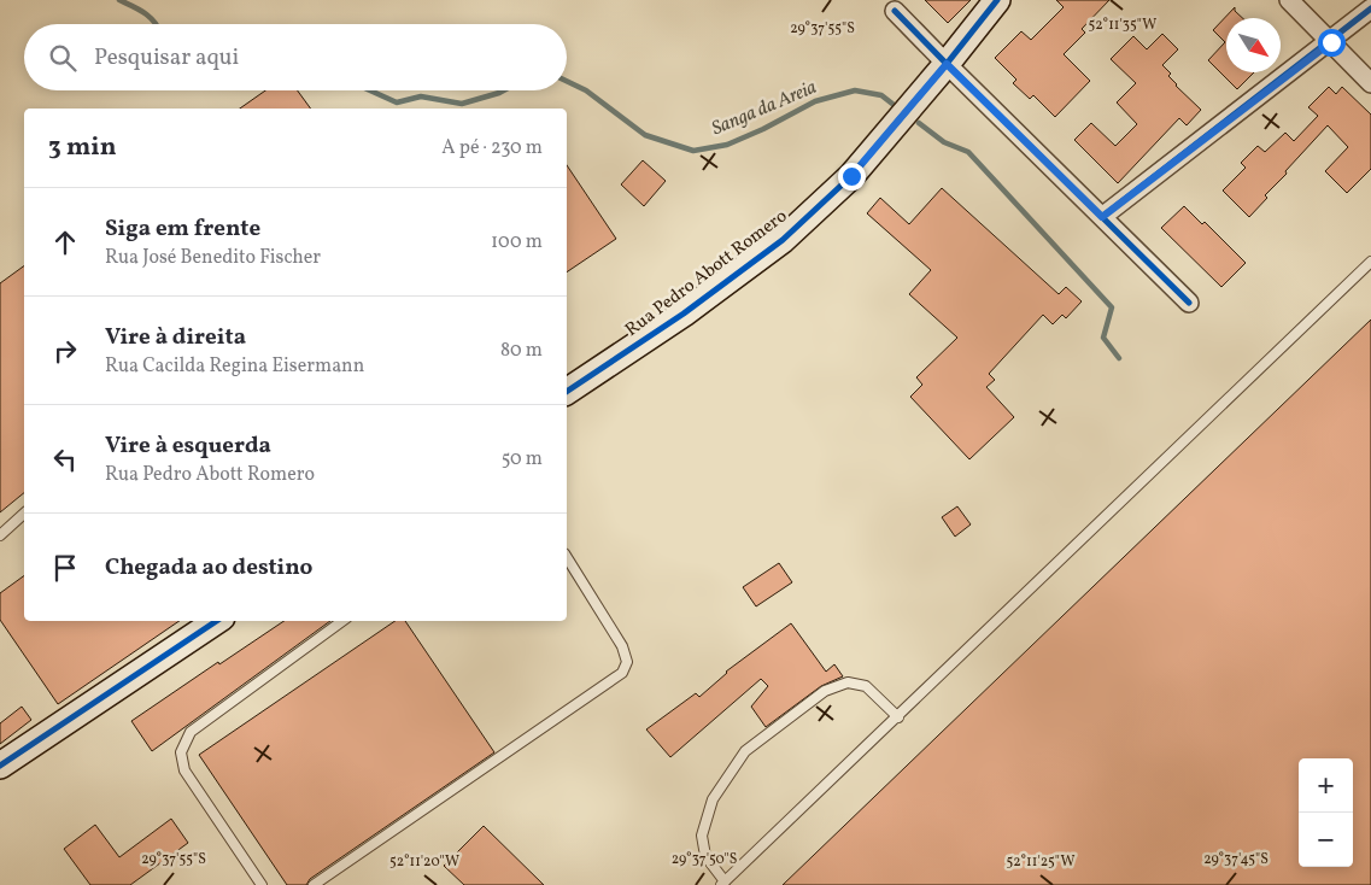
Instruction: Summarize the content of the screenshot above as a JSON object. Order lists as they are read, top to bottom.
{
  "streets": {
    "street": ["Rua Pedro Abott Romero"]
  },
  "water": ["Sanga da Areia"],
  "north": "bottom right",
  "page": {
    "search": "Pesquisar aqui",
    "heading": ["3 min", "A pé · 230 m"],
    "list": [
      ["Siga em frente", "Rua José Benedito Fischer", "100 m"],
      ["Vire à direita", "Rua Cacilda Regina Eisermann", "80 m"],
      ["Vire à esquerda", "Rua Pedro Abott Romero", "50 m"],
      "Chegada ao destino"
    ],
    "map_buttons": ["+", "−"]
  },
  "coordinates": [
    "52°11'35\"W",
    "29°37'55\"S",
    "29°37'50\"S",
    "29°37'45\"S",
    "52°11'20\"W",
    "52°11'25\"W"
  ]
}
